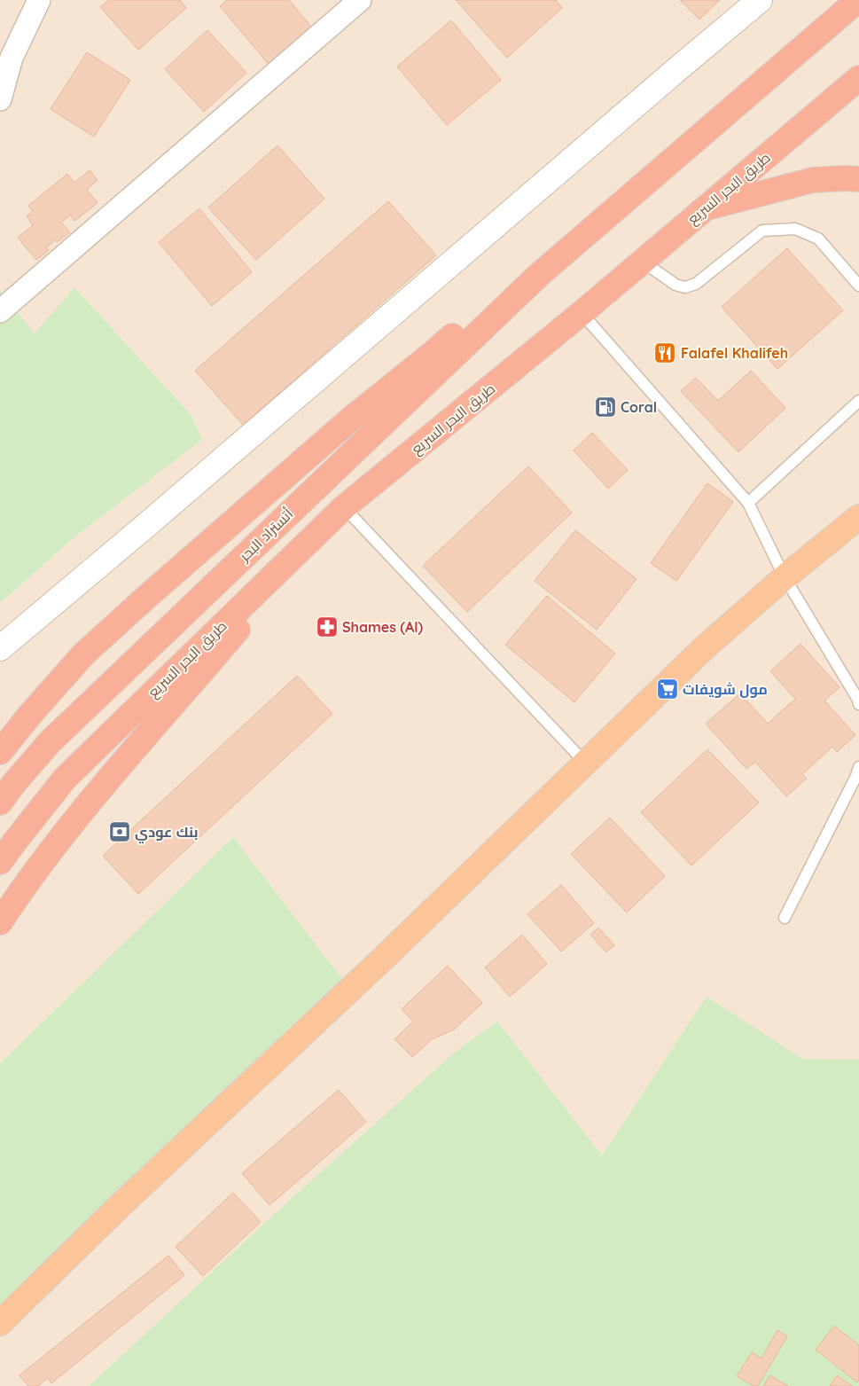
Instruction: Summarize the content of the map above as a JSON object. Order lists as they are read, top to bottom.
{
  "streets": {
    "highway": ["طريق البحر السريع", "أتستراد البحر"]
  },
  "places": {
    "restaurant": ["Falafel Khalifeh"],
    "fuel station": ["Coral"],
    "pharmacy": ["Shames (Al)"],
    "supermarket": ["مول شويفات"],
    "bank": ["بنك عودي"]
  }
}
